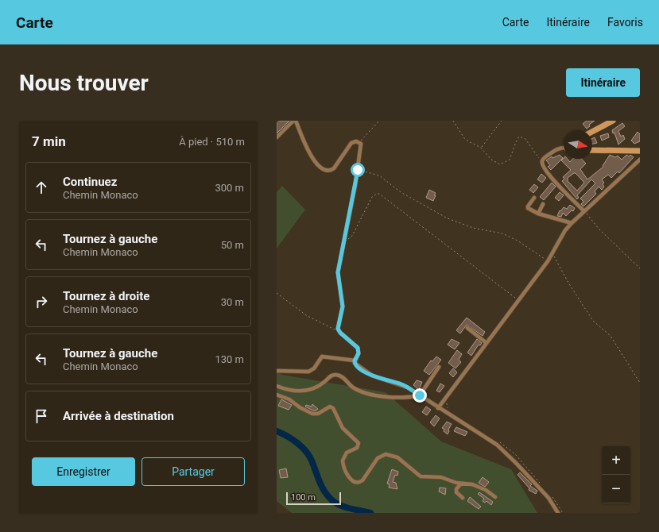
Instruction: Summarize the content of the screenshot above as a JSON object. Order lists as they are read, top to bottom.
{
  "scale_bar": "100 m",
  "north": "right",
  "page": {
    "header": "Carte",
    "nav": ["Carte", "Itinéraire", "Favoris"],
    "buttons": [
      "Itinéraire",
      ["Enregistrer", "Partager"]
    ],
    "title": "Nous trouver",
    "heading": ["7 min", "À pied · 510 m"],
    "list": [
      ["Continuez", "Chemin Monaco", "300 m"],
      ["Tournez à gauche", "Chemin Monaco", "50 m"],
      ["Tournez à droite", "Chemin Monaco", "30 m"],
      ["Tournez à gauche", "Chemin Monaco", "130 m"],
      "Arrivée à destination"
    ],
    "map_buttons": ["+", "−"],
    "scale": "100 m"
  }
}
